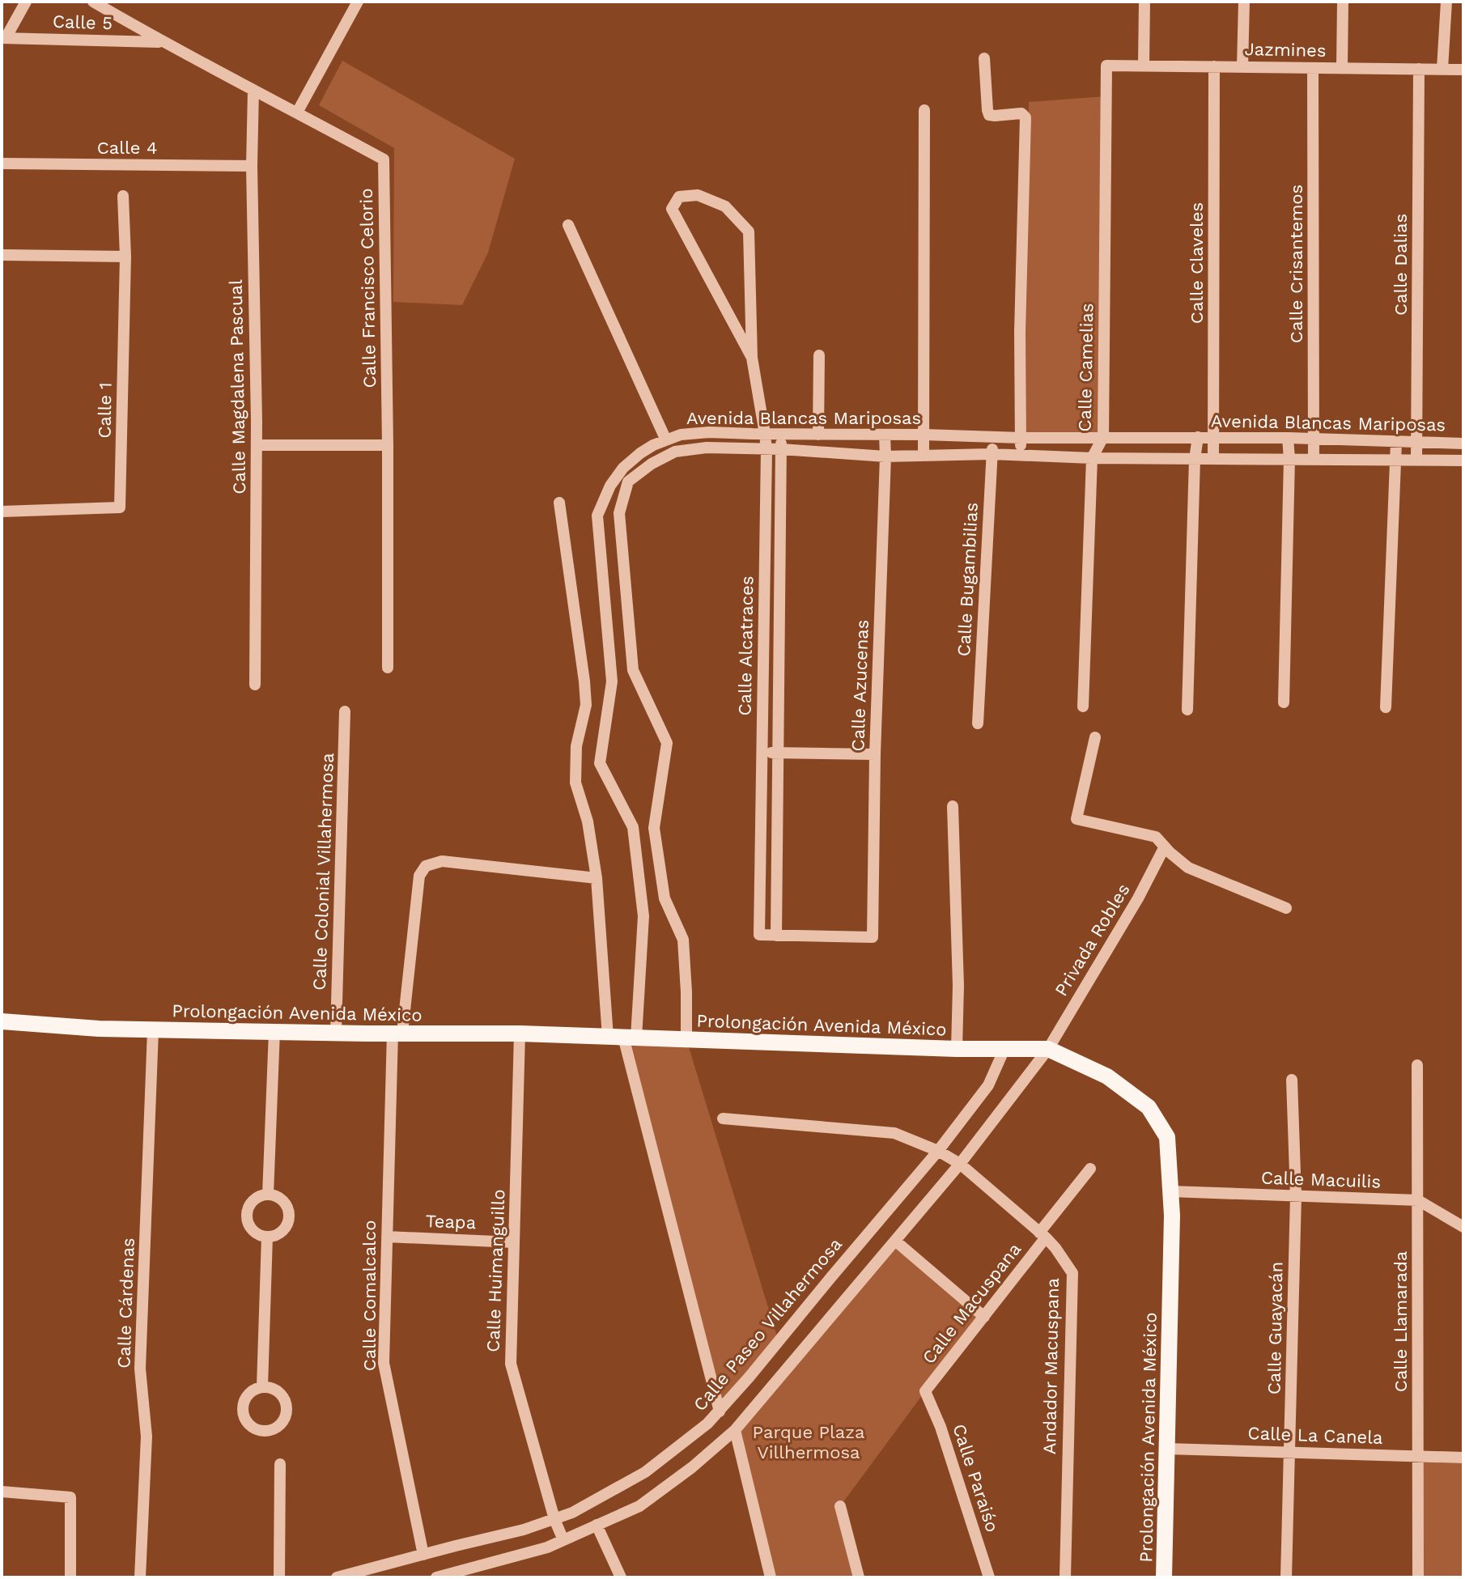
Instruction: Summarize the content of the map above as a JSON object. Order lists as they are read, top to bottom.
{
  "streets": {
    "main road": ["Prolongación Avenida México"],
    "street": [
      "Calle 5",
      "Jazmines",
      "Calle 4",
      "Calle Claveles",
      "Calle Crisantemos",
      "Calle Dalias",
      "Calle Francisco Celorio",
      "Calle Camelias",
      "Calle Magdalena Pascual",
      "Calle 1",
      "Avenida Blancas Mariposas",
      "Calle Bugambilias",
      "Calle Alcatraces",
      "Calle Azucenas",
      "Calle Colonial Villahermosa",
      "Privada Robles",
      "Calle Macuilis",
      "Teapa",
      "Calle Huimanguillo",
      "Calle Comalcalco",
      "Calle Cárdenas",
      "Calle Macuspana",
      "Calle Llamarada",
      "Calle Paseo Villahermosa",
      "Calle Guayacán",
      "Andador Macuspana",
      "Calle La Canela",
      "Calle Paraiśo"
    ]
  },
  "crossings": [
    ["Calle 5", "Calle Francisco Celorio"],
    ["Jazmines", "Calle Claveles"],
    ["Jazmines", "Calle Crisantemos"],
    ["Jazmines", "Calle Dalias"],
    ["Jazmines", "Calle Camelias"],
    ["Calle 4", "Calle Magdalena Pascual"],
    ["Calle Claveles", "Avenida Blancas Mariposas"],
    ["Calle Crisantemos", "Avenida Blancas Mariposas"],
    ["Calle Dalias", "Avenida Blancas Mariposas"],
    ["Calle Francisco Celorio", "Calle Magdalena Pascual"],
    ["Calle Camelias", "Avenida Blancas Mariposas"],
    ["Avenida Blancas Mariposas", "Calle Bugambilias"],
    ["Avenida Blancas Mariposas", "Calle Alcatraces"],
    ["Avenida Blancas Mariposas", "Calle Azucenas"],
    ["Avenida Blancas Mariposas", "Prolongación Avenida México"],
    ["Calle Alcatraces", "Calle Azucenas"],
    ["Calle Colonial Villahermosa", "Prolongación Avenida México"],
    ["Privada Robles", "Prolongación Avenida México"],
    ["Prolongación Avenida México", "Calle Macuilis"],
    ["Prolongación Avenida México", "Calle Huimanguillo"],
    ["Prolongación Avenida México", "Calle Comalcalco"],
    ["Prolongación Avenida México", "Calle Cárdenas"],
    ["Prolongación Avenida México", "Calle Paseo Villahermosa"],
    ["Prolongación Avenida México", "Calle La Canela"],
    ["Calle Macuilis", "Calle Llamarada"],
    ["Calle Macuilis", "Calle Guayacán"],
    ["Teapa", "Calle Huimanguillo"],
    ["Teapa", "Calle Comalcalco"],
    ["Calle Huimanguillo", "Calle Paseo Villahermosa"],
    ["Calle Comalcalco", "Calle Paseo Villahermosa"],
    ["Calle Macuspana", "Andador Macuspana"],
    ["Calle Macuspana", "Calle Paraiśo"],
    ["Calle Llamarada", "Calle La Canela"],
    ["Calle Paseo Villahermosa", "Andador Macuspana"],
    ["Calle Guayacán", "Calle La Canela"]
  ],
  "parks": ["Parque Plaza Villhermosa"]
}
